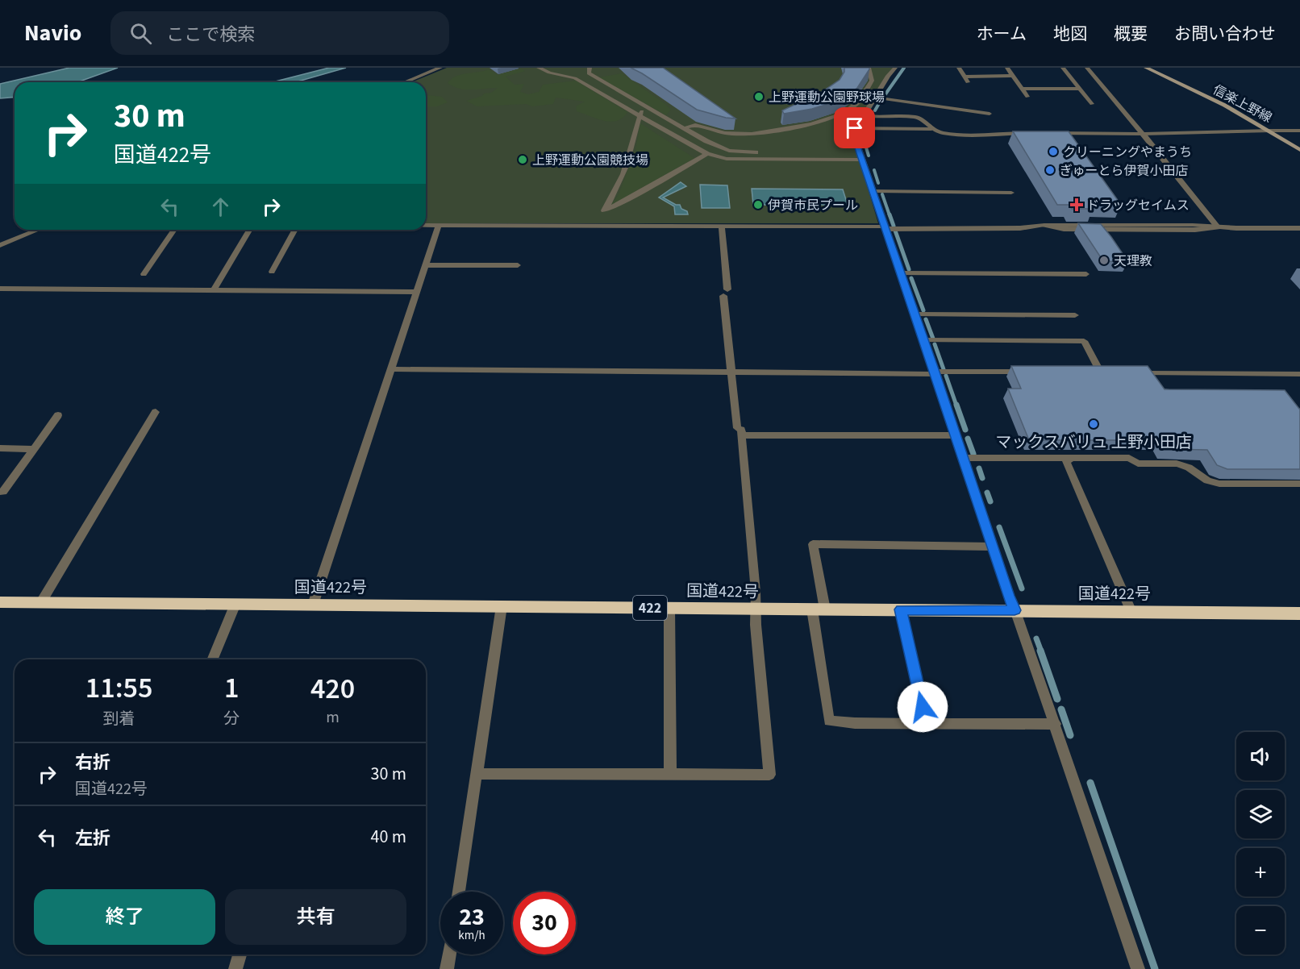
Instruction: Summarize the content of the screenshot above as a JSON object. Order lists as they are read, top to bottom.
{
  "streets": {
    "highway": ["国道422号", "422"],
    "main road": ["信楽上野線"]
  },
  "places": {
    "other": [
      "上野運動公園野球場",
      "クリーニングやまうち",
      "上野運動公園競技場",
      "ぎゅーとら伊賀小田店",
      "伊賀市民プール",
      "天理教",
      "マックスバリュ 上野小田店"
    ],
    "health": ["ドラッグセイムス"]
  },
  "page": {
    "header": "Navio",
    "search": "ここで検索",
    "nav": [
      "ホーム",
      "地図",
      "概要",
      "お問い合わせ"
    ],
    "turn": ["30 m", "国道422号"],
    "eta": [
      "11:55",
      "到着",
      "1",
      "分",
      "420",
      "m"
    ],
    "map_buttons": ["+", "−"],
    "list": [
      {
        "name": "右折",
        "note": "国道422号",
        "value": "30 m"
      },
      {
        "name": "左折",
        "value": "40 m"
      }
    ],
    "buttons": ["終了", "共有"],
    "speed": "23 km/h",
    "limit": "30"
  }
}
